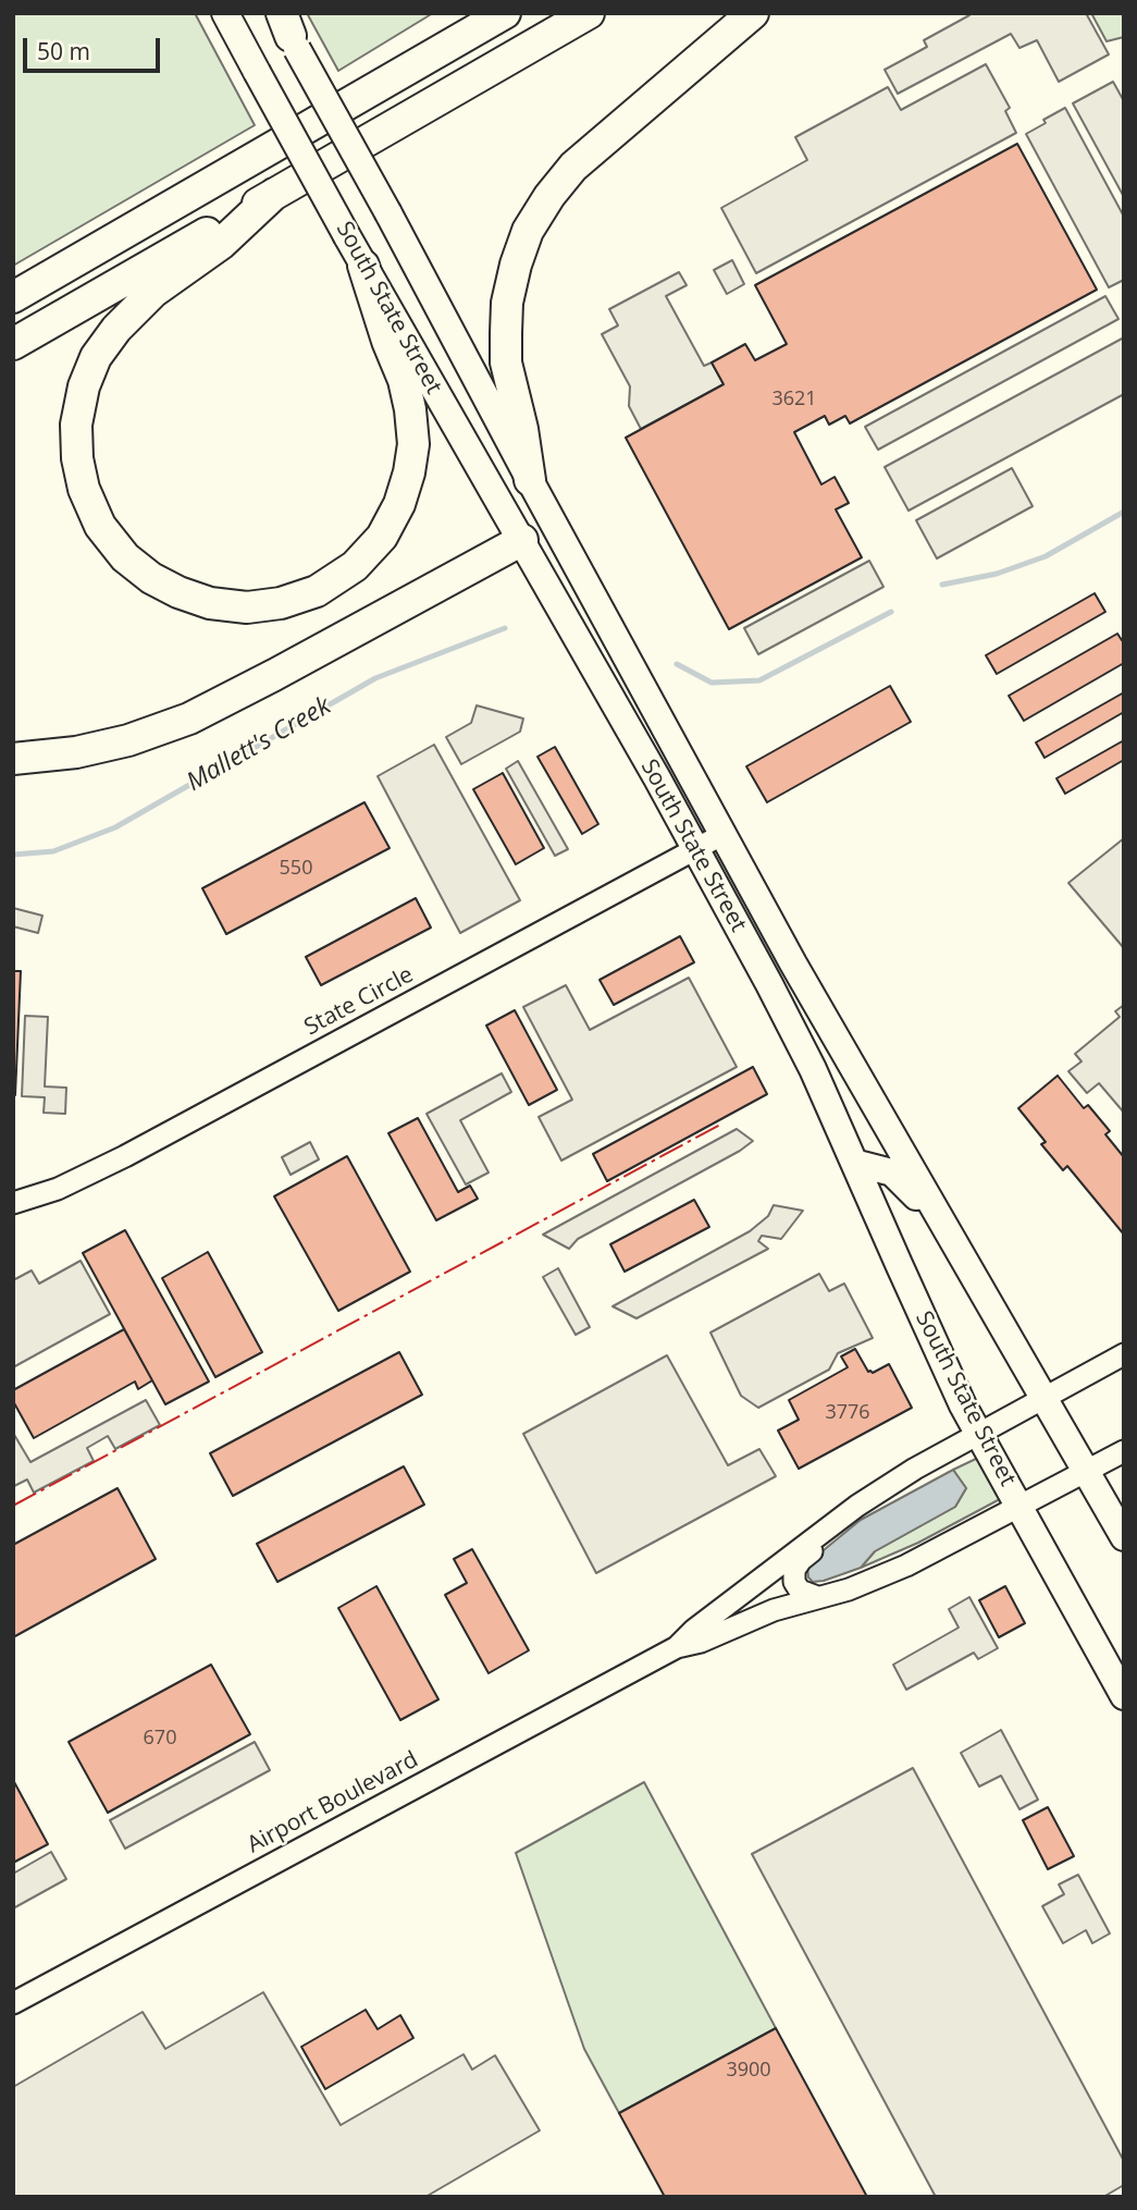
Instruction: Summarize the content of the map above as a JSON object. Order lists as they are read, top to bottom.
{
  "streets": {
    "main road": ["South State Street"],
    "street": ["State Circle", "Airport Boulevard"]
  },
  "crossings": [
    ["South State Street", "State Circle"],
    ["South State Street", "Airport Boulevard"]
  ],
  "water": ["Mallett's Creek"],
  "house_numbers": [
    "3621",
    "550",
    "3776",
    "670",
    "3900"
  ],
  "scale_bar": "50 m"
}
